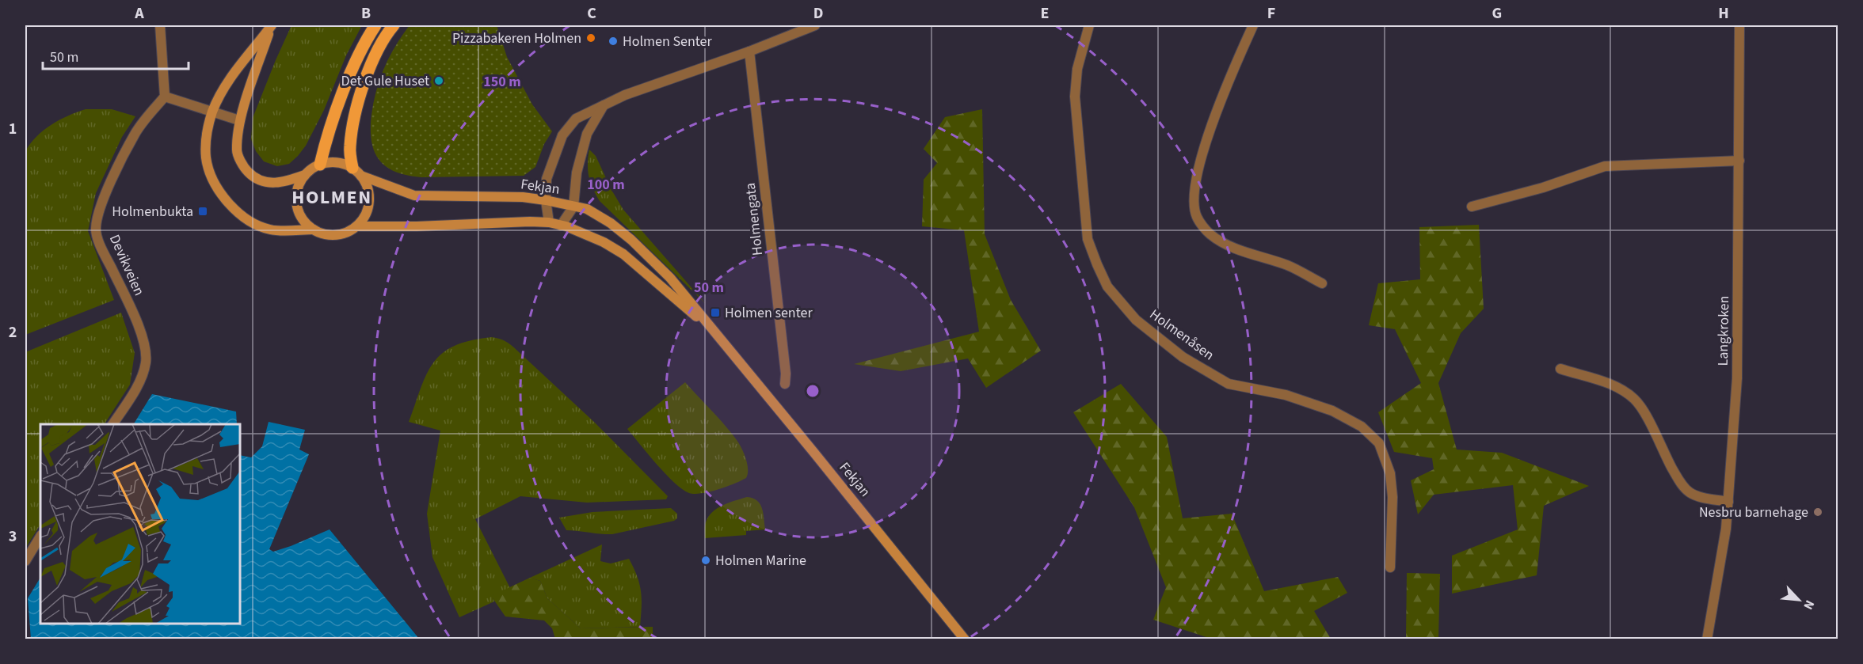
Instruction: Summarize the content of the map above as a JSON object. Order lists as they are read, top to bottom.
{
  "streets": {
    "main road": ["Fekjan"],
    "street": [
      "Holmengata",
      "Devikveien",
      "Langkroken",
      "Holmenåsen"
    ]
  },
  "districts": ["HOLMEN"],
  "places": {
    "other": [
      "Pizzabakeren Holmen",
      "Holmen Senter",
      "Det Gule Huset",
      "Nesbru barnehage",
      "Holmen Marine"
    ],
    "transit": ["Holmenbukta", "Holmen senter"]
  },
  "scale_bar": "50 m",
  "north": "bottom right",
  "grid": {
    "columns": [
      "A",
      "B",
      "C",
      "D",
      "E",
      "F",
      "G",
      "H"
    ],
    "rows": ["1", "2", "3"]
  },
  "rings": ["150 m", "100 m", "50 m"]
}
